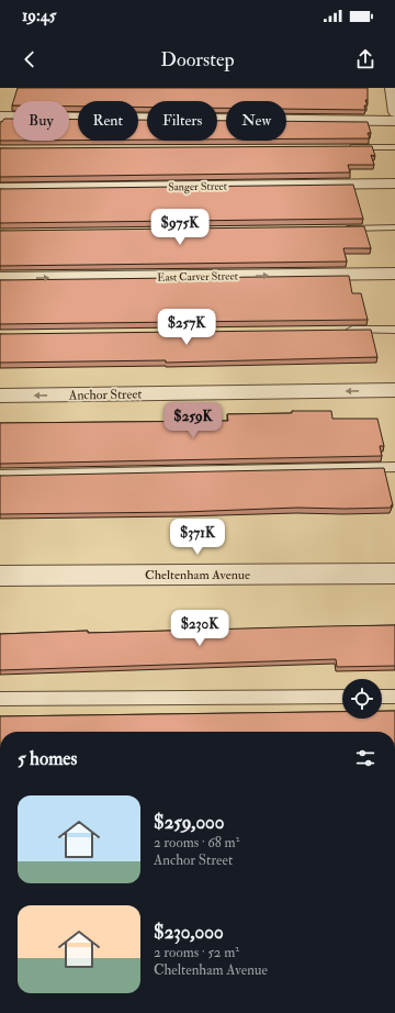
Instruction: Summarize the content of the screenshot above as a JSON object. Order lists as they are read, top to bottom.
{
  "streets": {
    "street": [
      "Sanger Street",
      "East Carver Street",
      "Anchor Street",
      "Cheltenham Avenue"
    ]
  },
  "one_way": ["Anchor Street"],
  "page": {
    "status": "19:45",
    "header": "Doorstep",
    "chip": [
      "Buy",
      "Rent",
      "Filters",
      "New"
    ],
    "price": [
      "$975K",
      "$257K",
      "$259K",
      "$371K",
      "$230K"
    ],
    "heading": "5 homes",
    "list": [
      {
        "name": "$259,000",
        "note": "2 rooms · 68 m² · Anchor Street"
      },
      {
        "name": "$230,000",
        "note": "2 rooms · 52 m² · Cheltenham Avenue"
      }
    ]
  }
}
